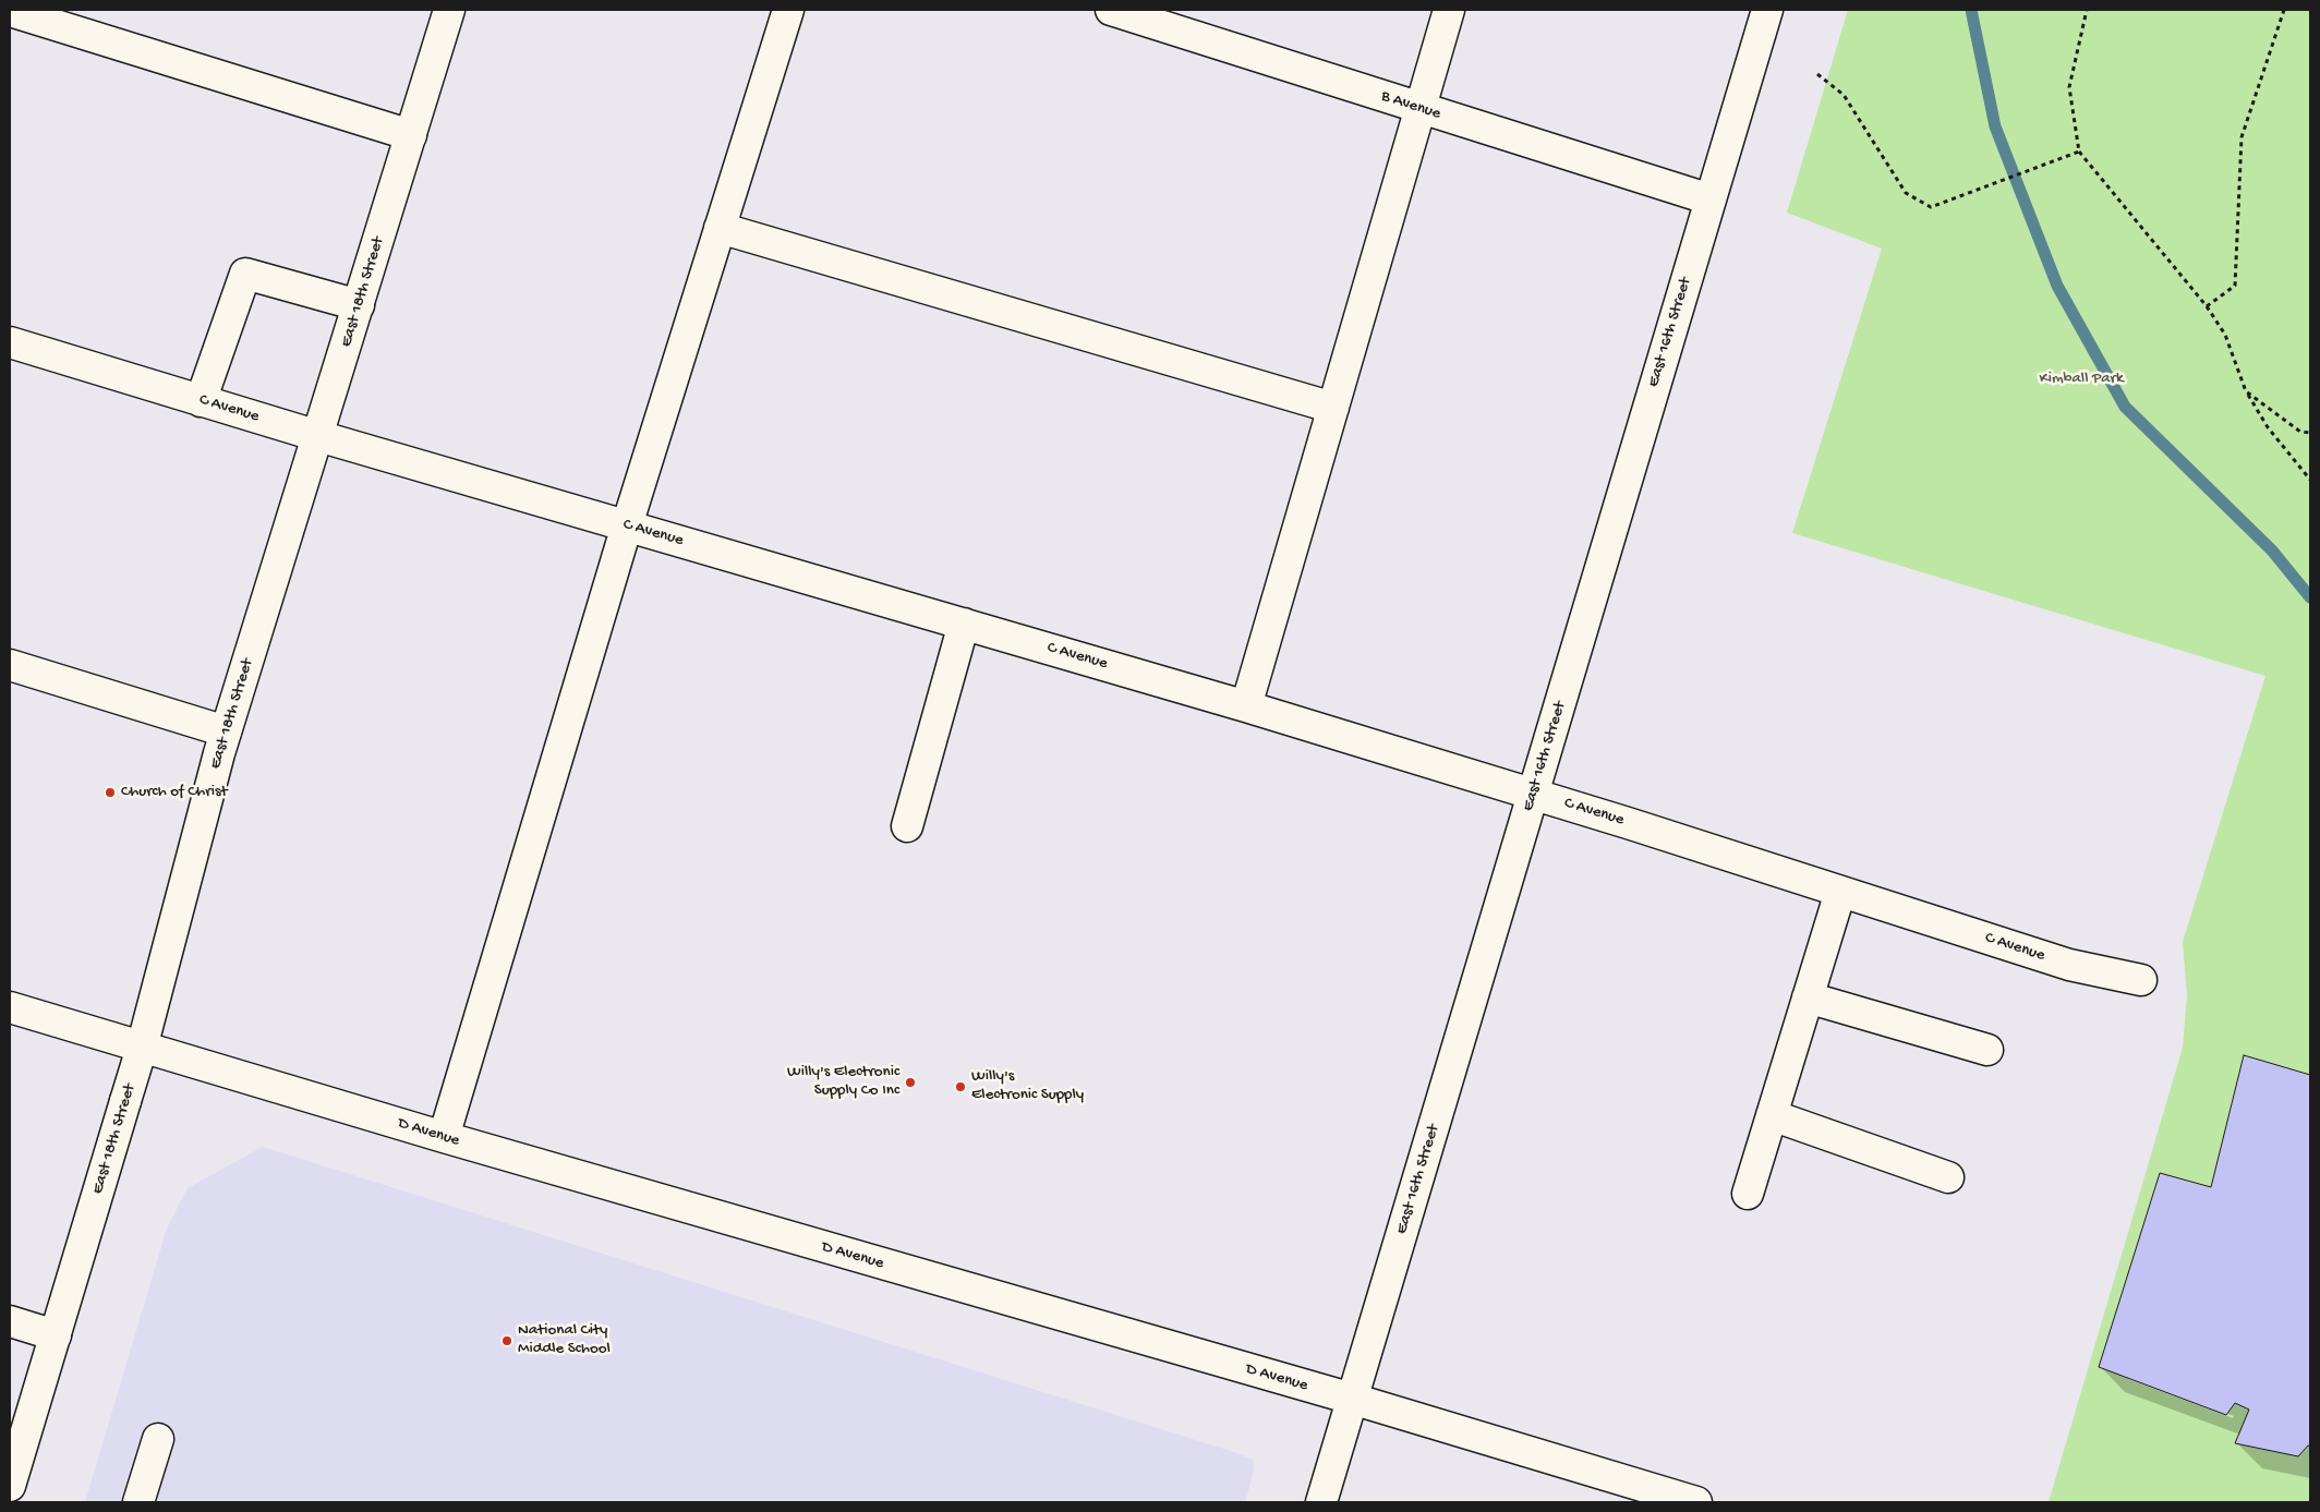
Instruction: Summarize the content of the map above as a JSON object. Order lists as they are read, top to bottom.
{
  "streets": {
    "street": [
      "B Avenue",
      "East 18th Street",
      "East 16th Street",
      "C Avenue",
      "D Avenue"
    ]
  },
  "crossings": [
    ["B Avenue", "East 16th Street"],
    ["East 18th Street", "C Avenue"],
    ["East 18th Street", "D Avenue"],
    ["East 16th Street", "C Avenue"],
    ["East 16th Street", "D Avenue"]
  ],
  "parks": ["Kimball Park"],
  "places": [
    "Church of Christ",
    "Willy's Electronic Supply Co Inc",
    "Willy's Electronic Supply",
    "National City Middle School"
  ]
}
